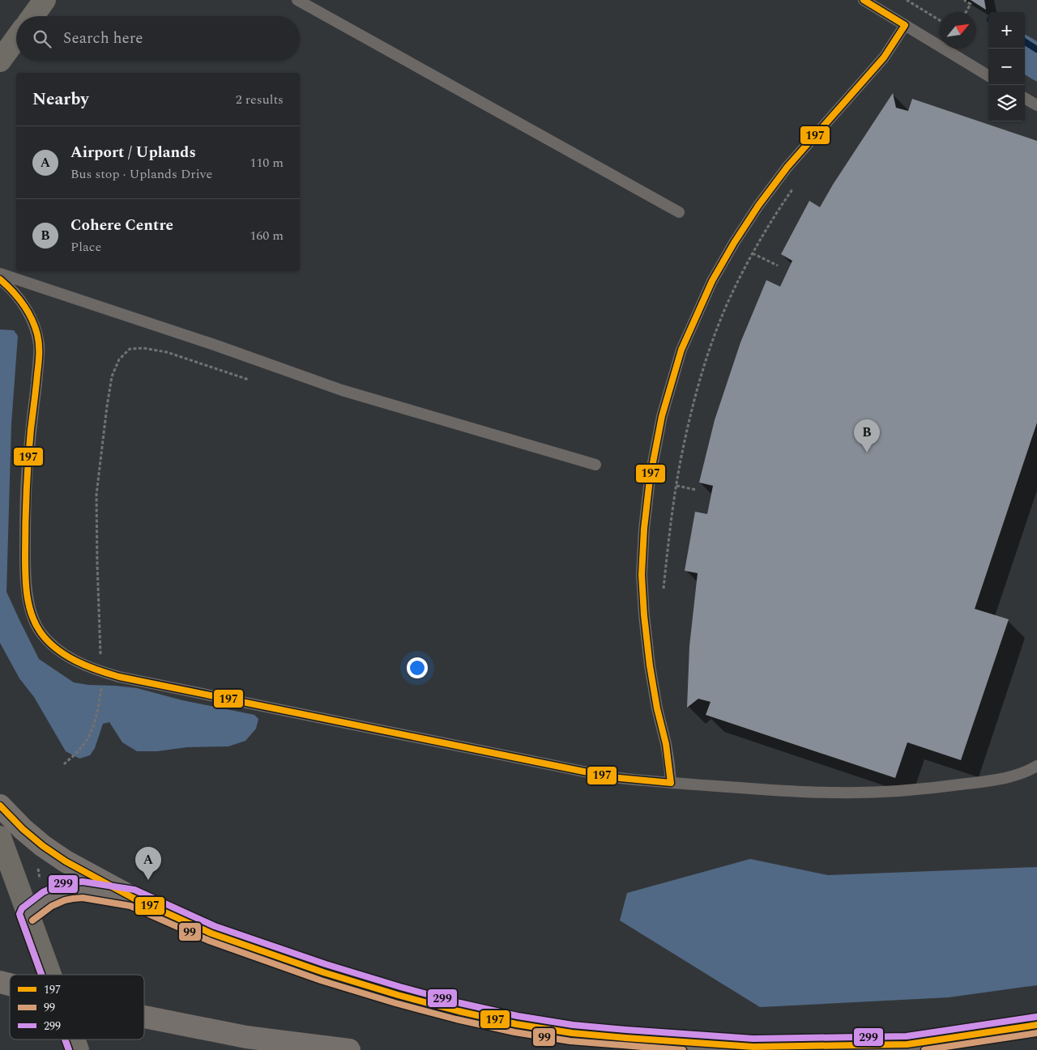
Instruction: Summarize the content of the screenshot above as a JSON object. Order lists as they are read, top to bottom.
{
  "lines": ["transit line 197", "transit line 299", "transit line 99"],
  "legend": ["197", "99", "299"],
  "north": "top right",
  "page": {
    "map_buttons": ["+", "−"],
    "search": "Search here",
    "heading": ["Nearby", "2 results"],
    "list": [
      {
        "mark": "A",
        "name": "Airport / Uplands",
        "note": "Bus stop · Uplands Drive",
        "value": "110 m"
      },
      {
        "mark": "B",
        "name": "Cohere Centre",
        "note": "Place",
        "value": "160 m"
      }
    ],
    "pins": ["B", "A"]
  }
}
